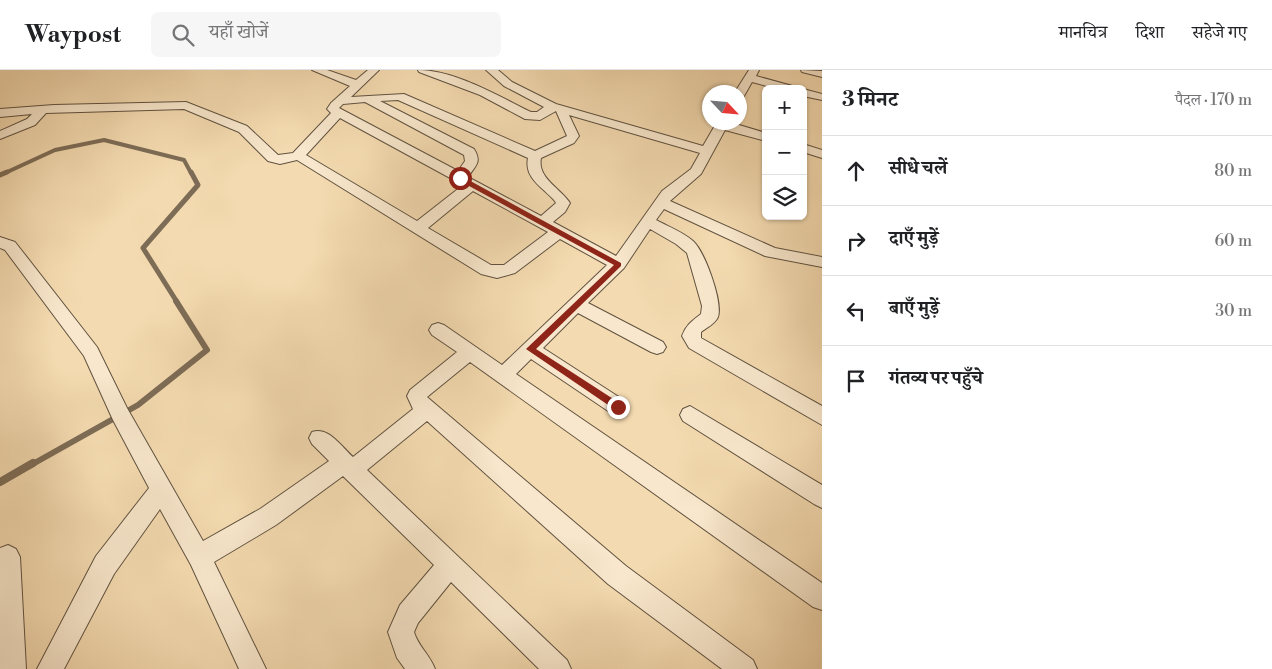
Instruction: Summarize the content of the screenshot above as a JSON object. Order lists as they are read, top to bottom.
{
  "north": "bottom right",
  "page": {
    "header": "Waypost",
    "search": "यहाँ खोजें",
    "nav": ["मानचित्र", "दिशा", "सहेजे गए"],
    "heading": ["3 मिनट", "पैदल · 170 m"],
    "map_buttons": ["+", "−"],
    "list": [
      ["सीधे चलें", "80 m"],
      ["दाएँ मुड़ें", "60 m"],
      ["बाएँ मुड़ें", "30 m"],
      "गंतव्य पर पहुँचे"
    ]
  }
}
